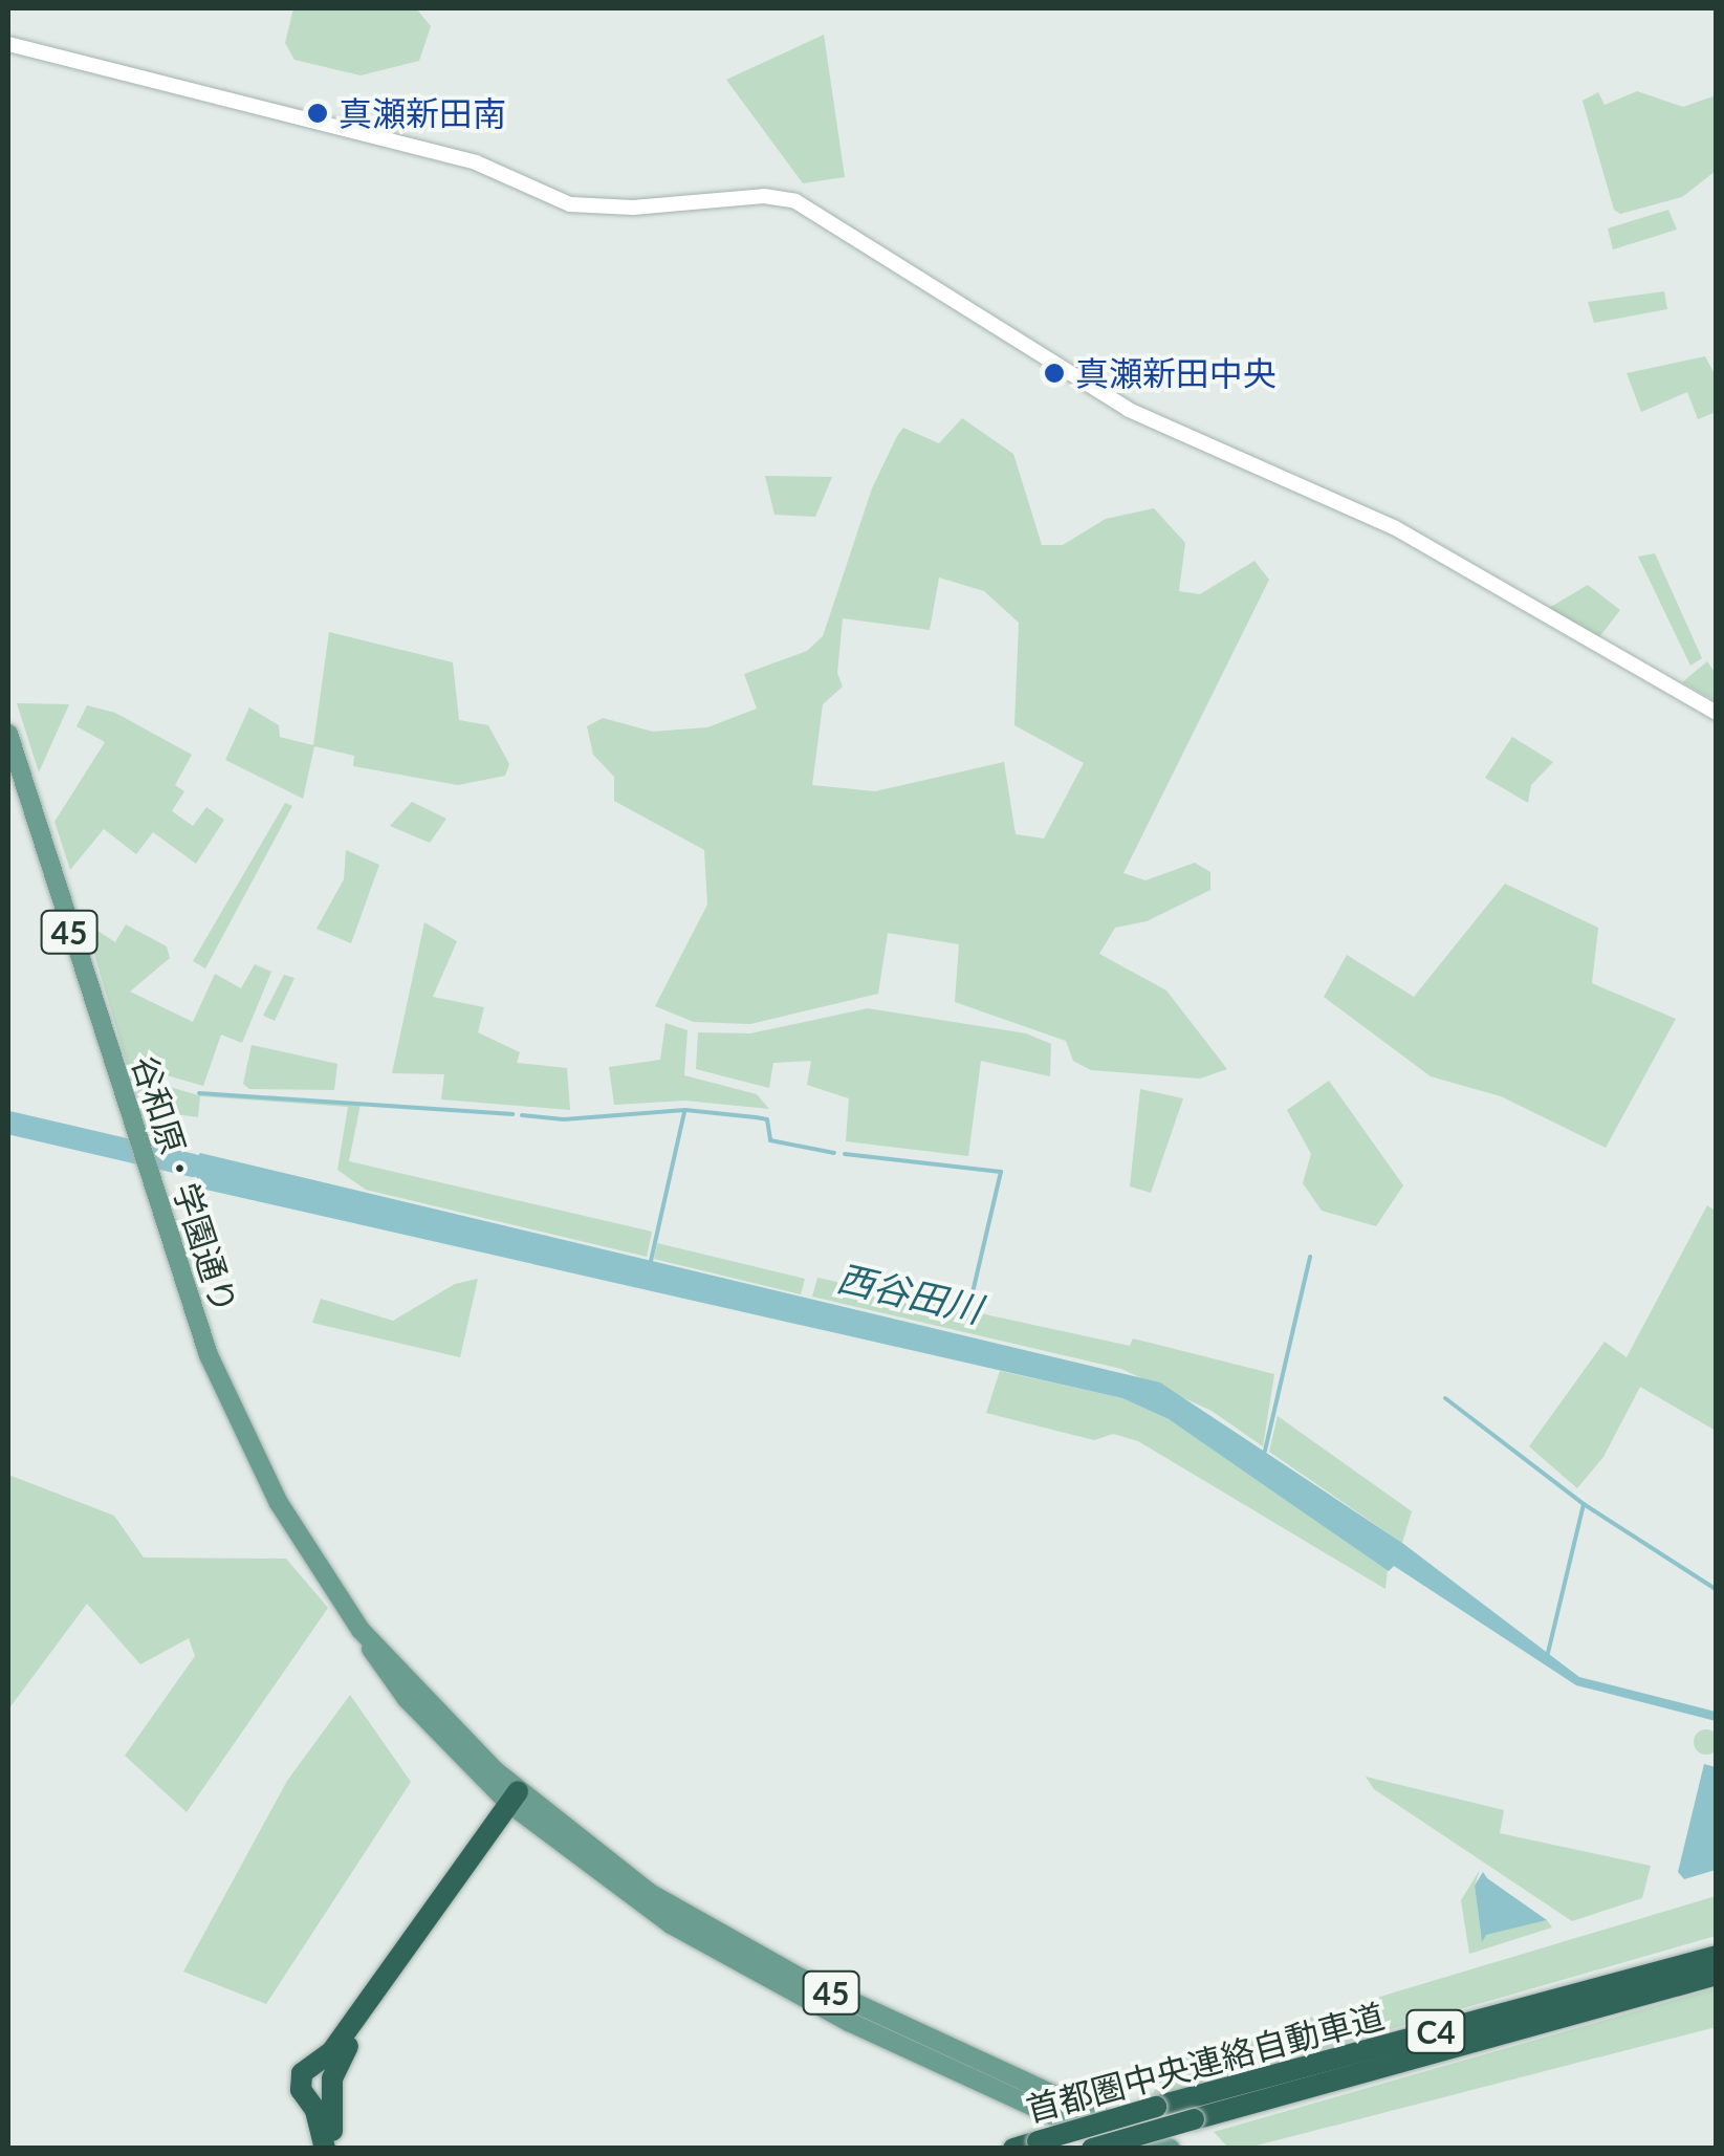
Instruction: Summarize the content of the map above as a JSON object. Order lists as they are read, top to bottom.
{
  "streets": {
    "highway": ["C4", "首都圏中央連絡自動車道"],
    "main road": ["45", "谷和原・学園通り"]
  },
  "water": ["西谷田川"],
  "places": ["真瀬新田南", "真瀬新田中央"]
}
